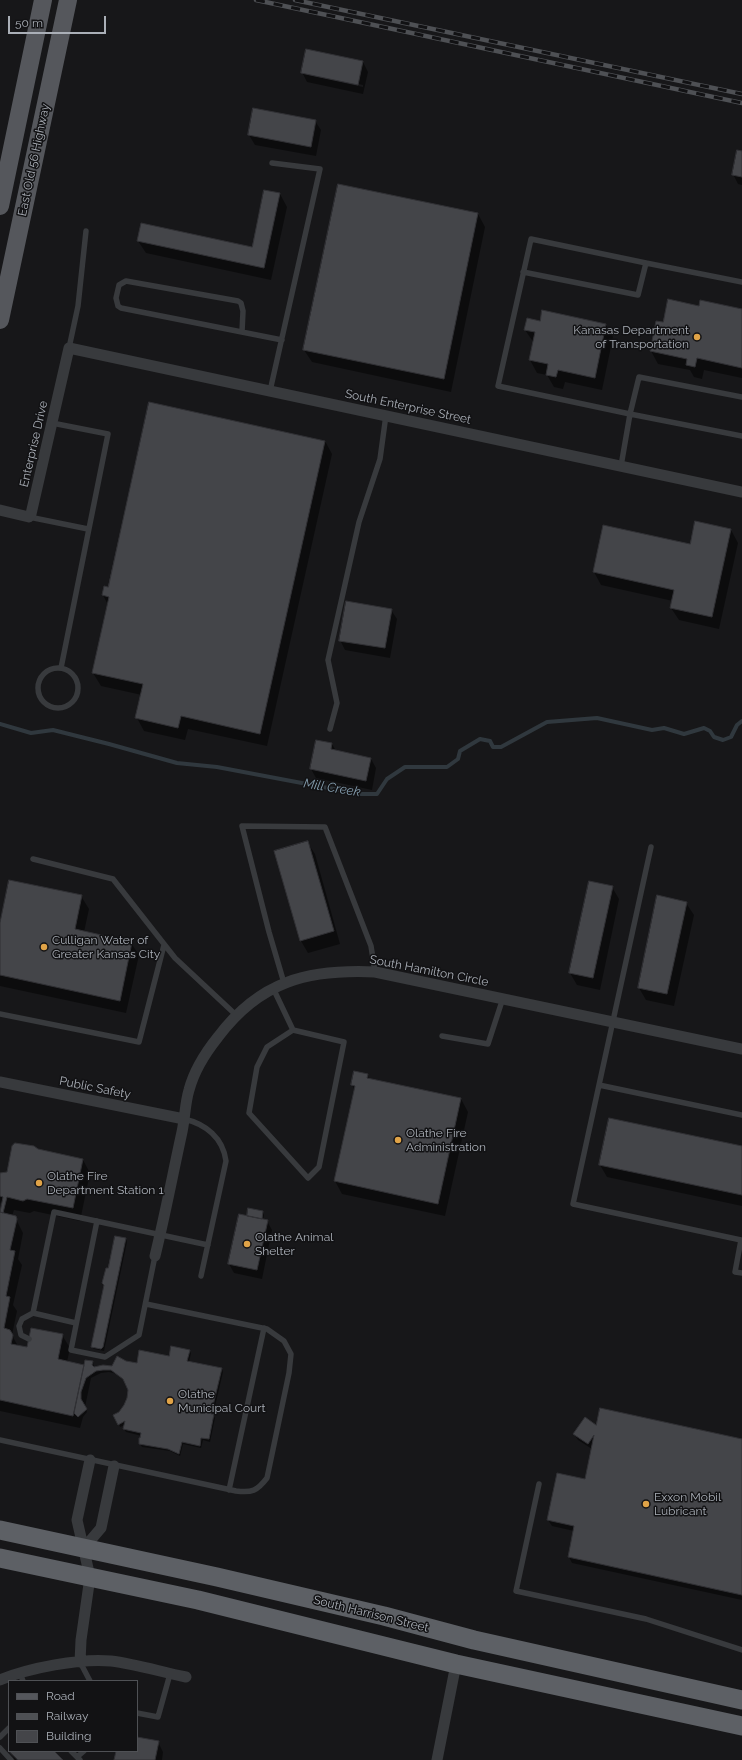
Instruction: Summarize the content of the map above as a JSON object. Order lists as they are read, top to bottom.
{
  "streets": {
    "highway": ["South Harrison Street"],
    "main road": ["East Old 56 Highway"],
    "street": [
      "South Enterprise Street",
      "Enterprise Drive",
      "South Hamilton Circle",
      "Public Safety"
    ]
  },
  "crossings": [
    ["South Enterprise Street", "Enterprise Drive"],
    ["South Hamilton Circle", "Public Safety"]
  ],
  "water": ["Mill Creek"],
  "places": [
    "Kanasas Department of Transportation",
    "Culligan Water of Greater Kansas City",
    "Olathe Fire Administration",
    "Olathe Fire Department Station 1",
    "Olathe Animal Shelter",
    "Olathe Municipal Court",
    "Exxon Mobil Lubricant"
  ],
  "legend": ["Road", "Railway", "Building"],
  "scale_bar": "50 m"
}
